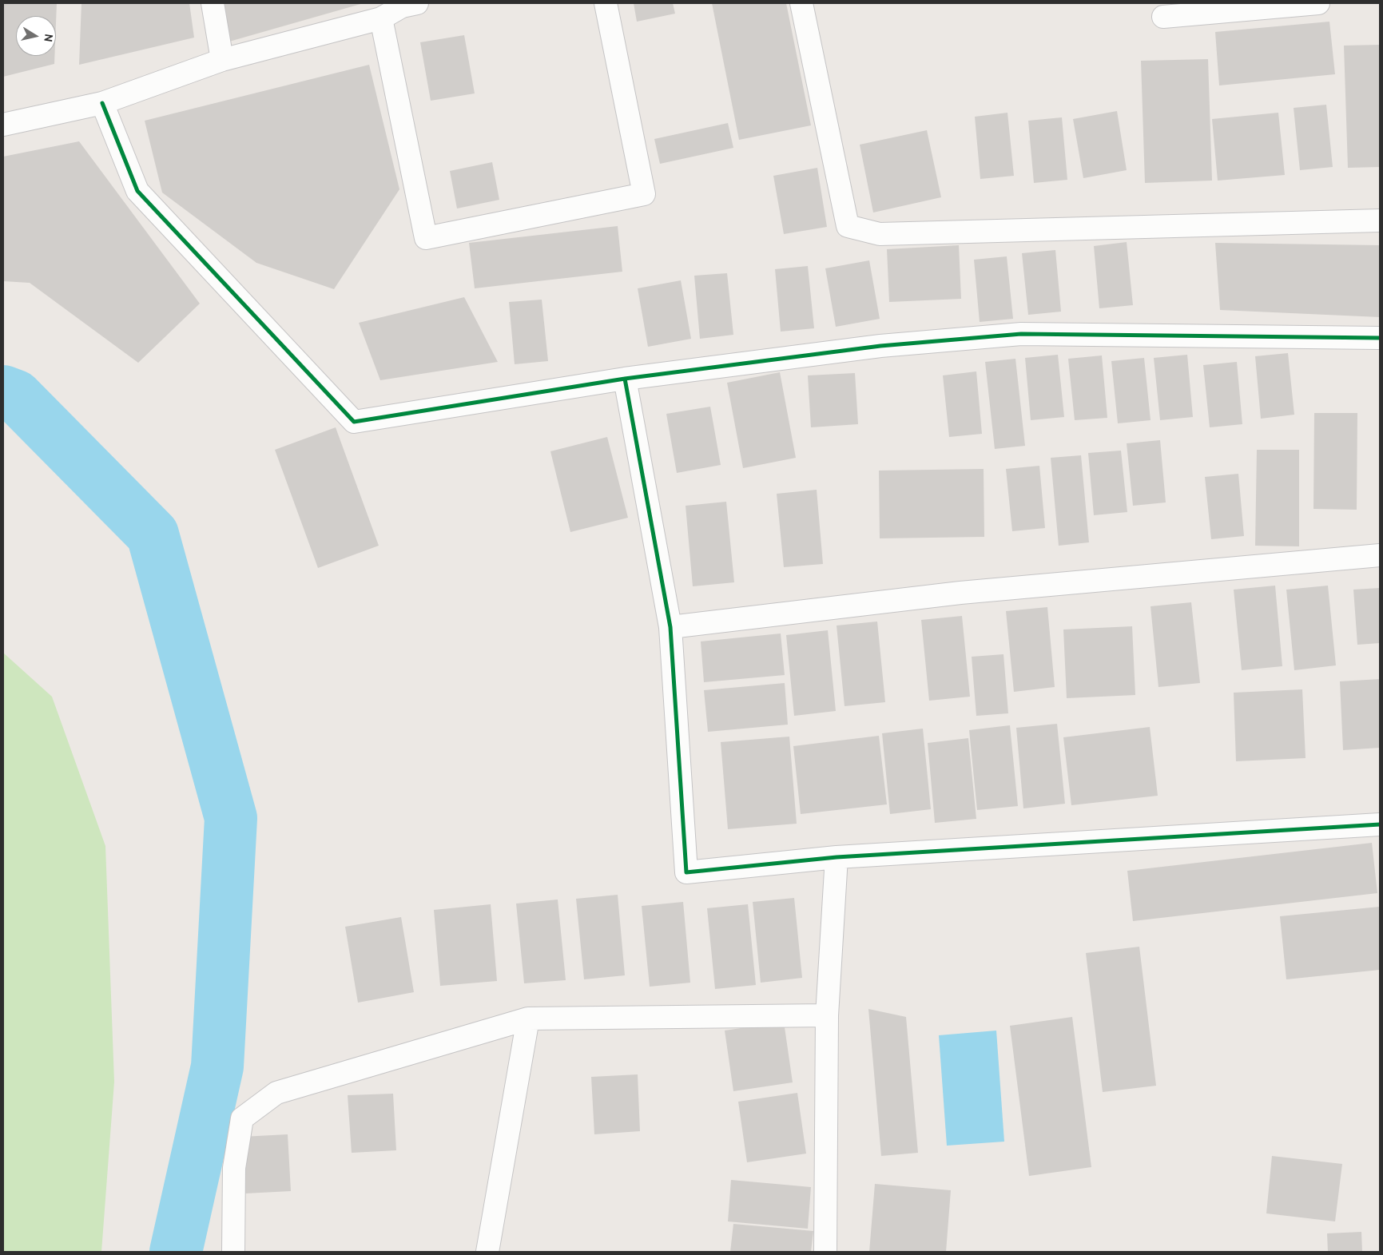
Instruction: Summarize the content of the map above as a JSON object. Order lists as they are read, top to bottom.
{
  "north": "right"
}
